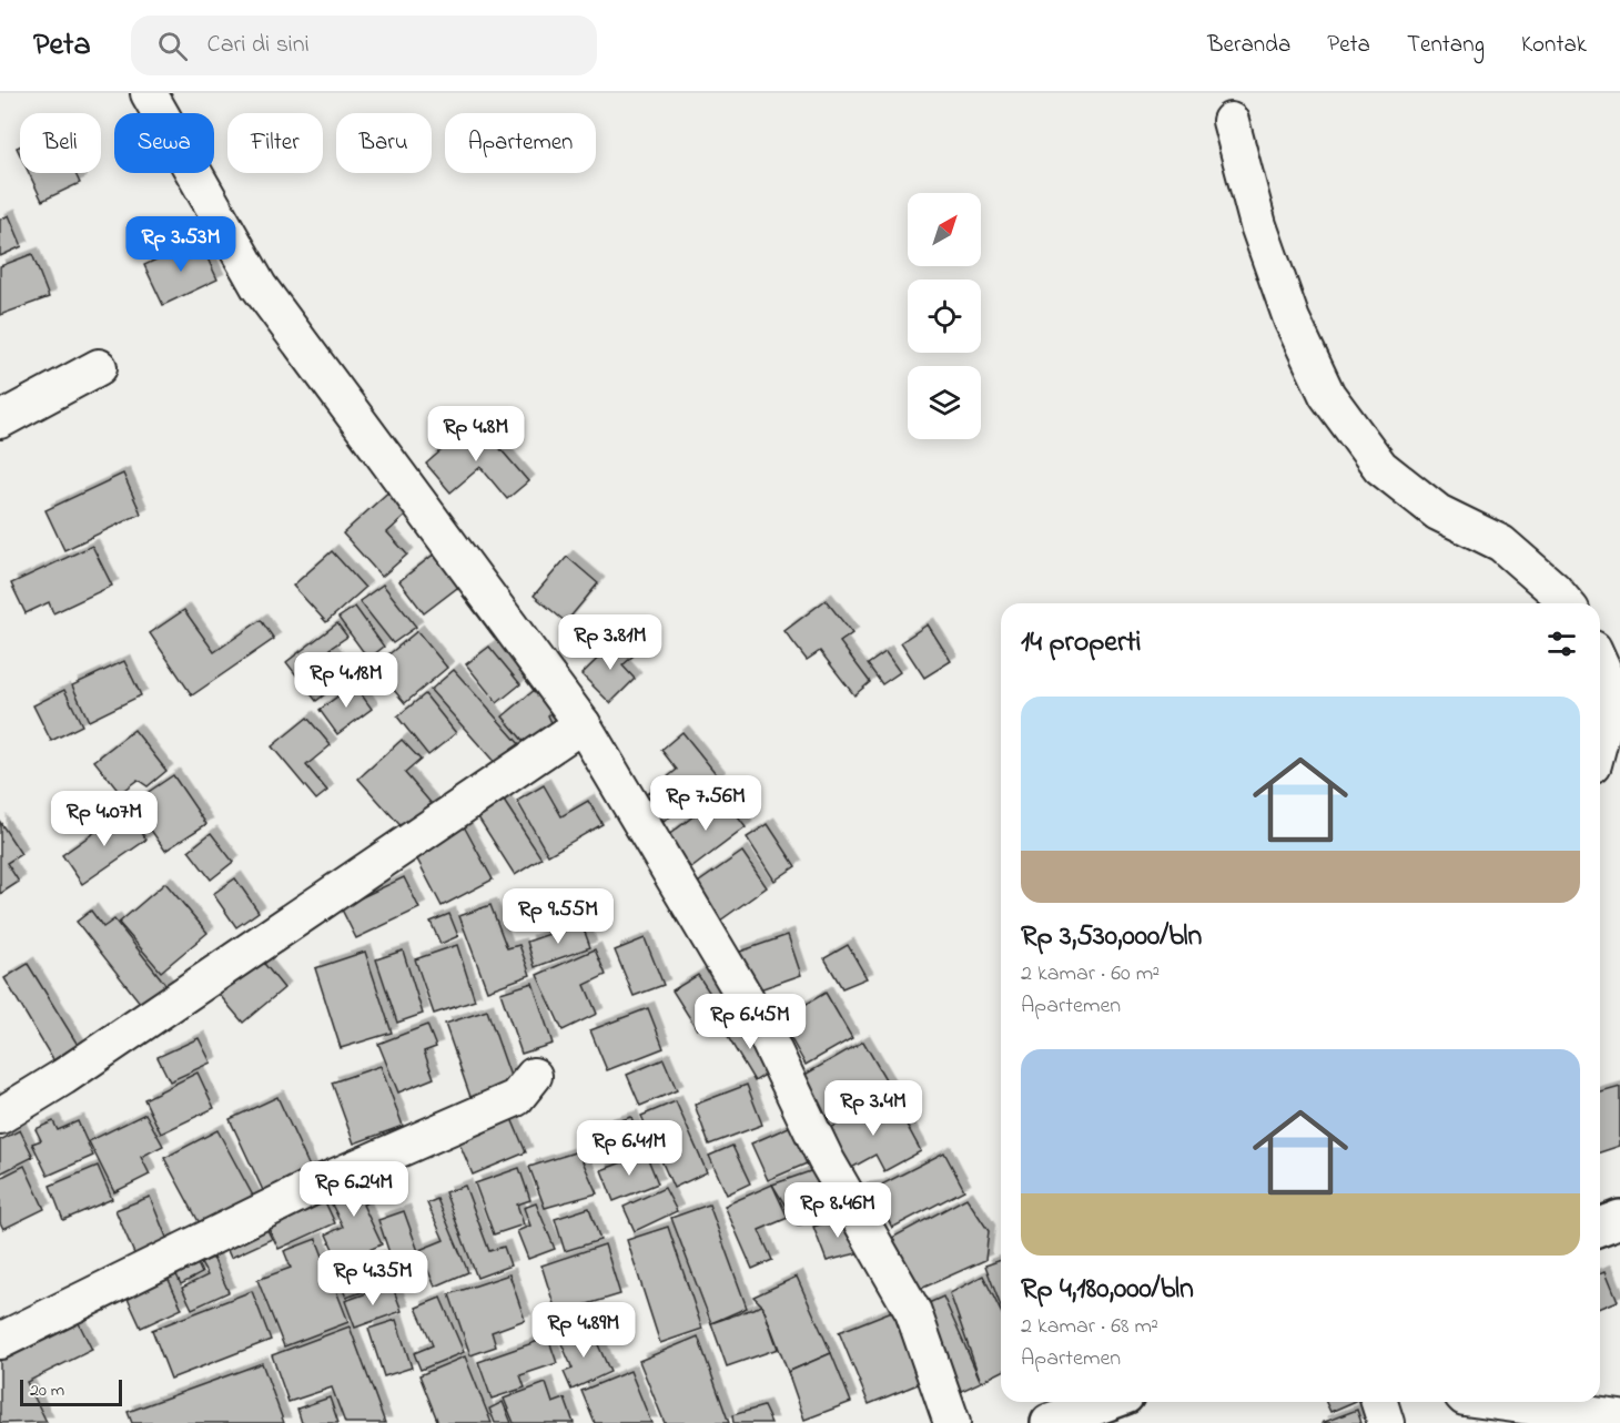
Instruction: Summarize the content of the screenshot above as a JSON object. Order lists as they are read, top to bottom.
{
  "scale_bar": "20 m",
  "north": "top right",
  "page": {
    "header": "Peta",
    "search": "Cari di sini",
    "nav": [
      "Beranda",
      "Peta",
      "Tentang",
      "Kontak"
    ],
    "chip": [
      "Beli",
      "Sewa",
      "Filter",
      "Baru",
      "Apartemen"
    ],
    "price": [
      "Rp 3.53M",
      "Rp 4.8M",
      "Rp 3.81M",
      "Rp 4.18M",
      "Rp 7.56M",
      "Rp 4.07M",
      "Rp 9.55M",
      "Rp 6.45M",
      "Rp 3.4M",
      "Rp 6.41M",
      "Rp 6.24M",
      "Rp 8.46M",
      "Rp 4.35M",
      "Rp 4.89M"
    ],
    "heading": "14 properti",
    "list": [
      {
        "name": "Rp 3,530,000/bln",
        "note": "2 kamar · 60 m² · Apartemen"
      },
      {
        "name": "Rp 4,180,000/bln",
        "note": "2 kamar · 68 m² · Apartemen"
      }
    ],
    "scale": "20 m"
  }
}
